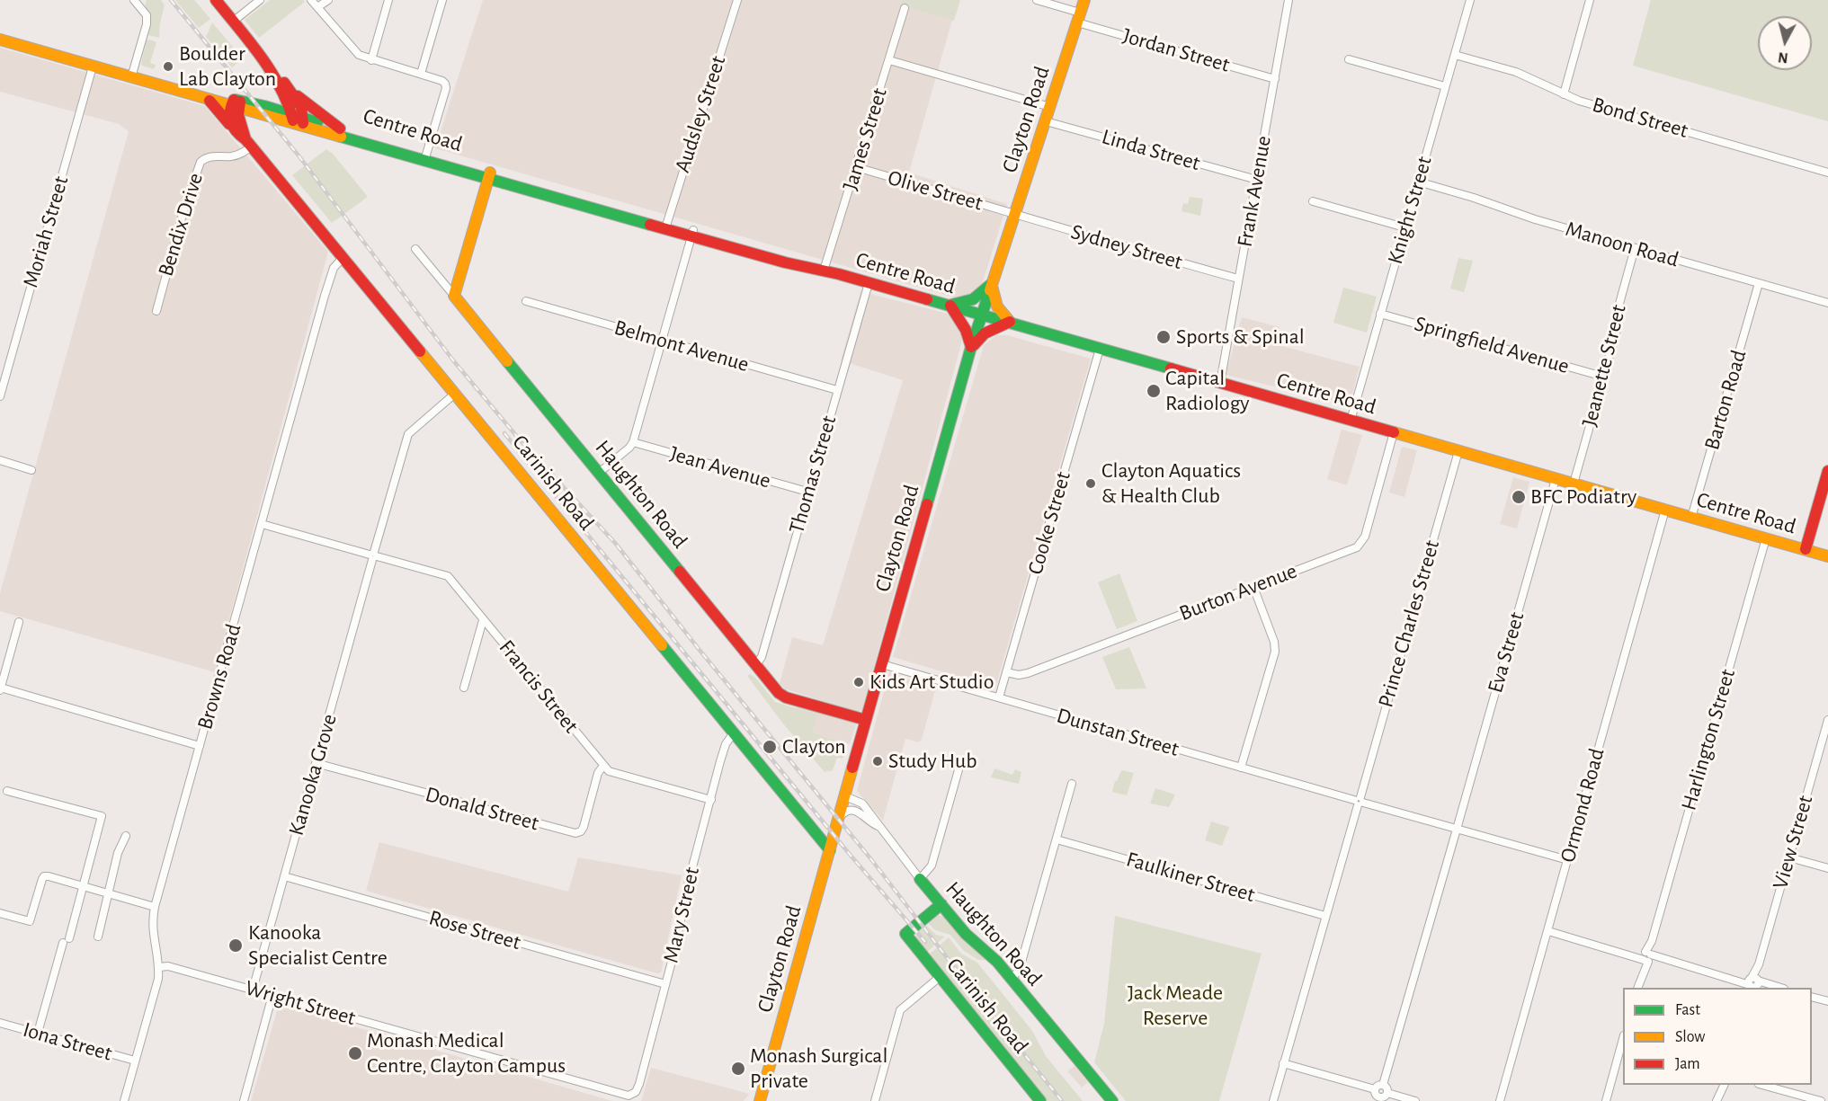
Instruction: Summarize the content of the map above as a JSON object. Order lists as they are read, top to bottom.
{
  "streets": {
    "main road": [
      "Clayton Road",
      "Centre Road",
      "Carinish Road",
      "Haughton Road"
    ],
    "street": [
      "Jordan Street",
      "Audsley Street",
      "Bond Street",
      "James Street",
      "Linda Street",
      "Olive Street",
      "Frank Avenue",
      "Knight Street",
      "Bendix Drive",
      "Moriah Street",
      "Manoon Road",
      "Sydney Street",
      "Springfield Avenue",
      "Belmont Avenue",
      "Jeanette Street",
      "Barton Road",
      "Jean Avenue",
      "Thomas Street",
      "Cooke Street",
      "Burton Avenue",
      "Prince Charles Street",
      "Eva Street",
      "Browns Road",
      "Francis Street",
      "Dunstan Street",
      "Harlington Street",
      "Kanooka Grove",
      "Ormond Road",
      "Donald Street",
      "View Street",
      "Faulkiner Street",
      "Mary Street",
      "Rose Street",
      "Wright Street",
      "Iona Street"
    ]
  },
  "crossings": [
    ["Jordan Street", "Clayton Road"],
    ["Jordan Street", "Frank Avenue"],
    ["Audsley Street", "Centre Road"],
    ["Bond Street", "Knight Street"],
    ["Clayton Road", "Centre Road"],
    ["Clayton Road", "Linda Street"],
    ["Clayton Road", "Olive Street"],
    ["Clayton Road", "Sydney Street"],
    ["Clayton Road", "Carinish Road"],
    ["Clayton Road", "Haughton Road"],
    ["Clayton Road", "Dunstan Street"],
    ["Centre Road", "James Street"],
    ["Centre Road", "Frank Avenue"],
    ["Centre Road", "Knight Street"],
    ["Centre Road", "Moriah Street"],
    ["Centre Road", "Jeanette Street"],
    ["Centre Road", "Barton Road"],
    ["Centre Road", "Thomas Street"],
    ["Centre Road", "Carinish Road"],
    ["Centre Road", "Cooke Street"],
    ["Centre Road", "Burton Avenue"],
    ["Centre Road", "Prince Charles Street"],
    ["Centre Road", "Eva Street"],
    ["Centre Road", "Harlington Street"],
    ["Centre Road", "Ormond Road"],
    ["James Street", "Olive Street"],
    ["Linda Street", "Frank Avenue"],
    ["Olive Street", "Sydney Street"],
    ["Frank Avenue", "Sydney Street"],
    ["Knight Street", "Manoon Road"],
    ["Knight Street", "Springfield Avenue"],
    ["Bendix Drive", "Carinish Road"],
    ["Manoon Road", "Jeanette Street"],
    ["Manoon Road", "Barton Road"],
    ["Springfield Avenue", "Jeanette Street"],
    ["Belmont Avenue", "Thomas Street"],
    ["Jean Avenue", "Thomas Street"],
    ["Thomas Street", "Haughton Road"],
    ["Carinish Road", "Haughton Road"],
    ["Carinish Road", "Browns Road"],
    ["Carinish Road", "Kanooka Grove"],
    ["Carinish Road", "Mary Street"],
    ["Cooke Street", "Burton Avenue"],
    ["Cooke Street", "Dunstan Street"],
    ["Prince Charles Street", "Dunstan Street"],
    ["Prince Charles Street", "Faulkiner Street"],
    ["Eva Street", "Dunstan Street"],
    ["Browns Road", "Francis Street"],
    ["Browns Road", "Wright Street"],
    ["Browns Road", "Iona Street"],
    ["Francis Street", "Kanooka Grove"],
    ["Francis Street", "Donald Street"],
    ["Francis Street", "Mary Street"],
    ["Dunstan Street", "Ormond Road"],
    ["Kanooka Grove", "Donald Street"],
    ["Kanooka Grove", "Rose Street"],
    ["Kanooka Grove", "Wright Street"],
    ["Mary Street", "Rose Street"],
    ["Mary Street", "Wright Street"]
  ],
  "parks": ["Jack Meade Reserve"],
  "places": [
    "Boulder Lab Clayton",
    "Sports & Spinal",
    "Capital Radiology",
    "Clayton Aquatics & Health Club",
    "BFC Podiatry",
    "Kids Art Studio",
    "Clayton",
    "Study Hub",
    "Kanooka Specialist Centre",
    "Monash Medical Centre, Clayton Campus",
    "Monash Surgical Private"
  ],
  "legend": ["Fast", "Slow", "Jam"],
  "north": "bottom"
}
